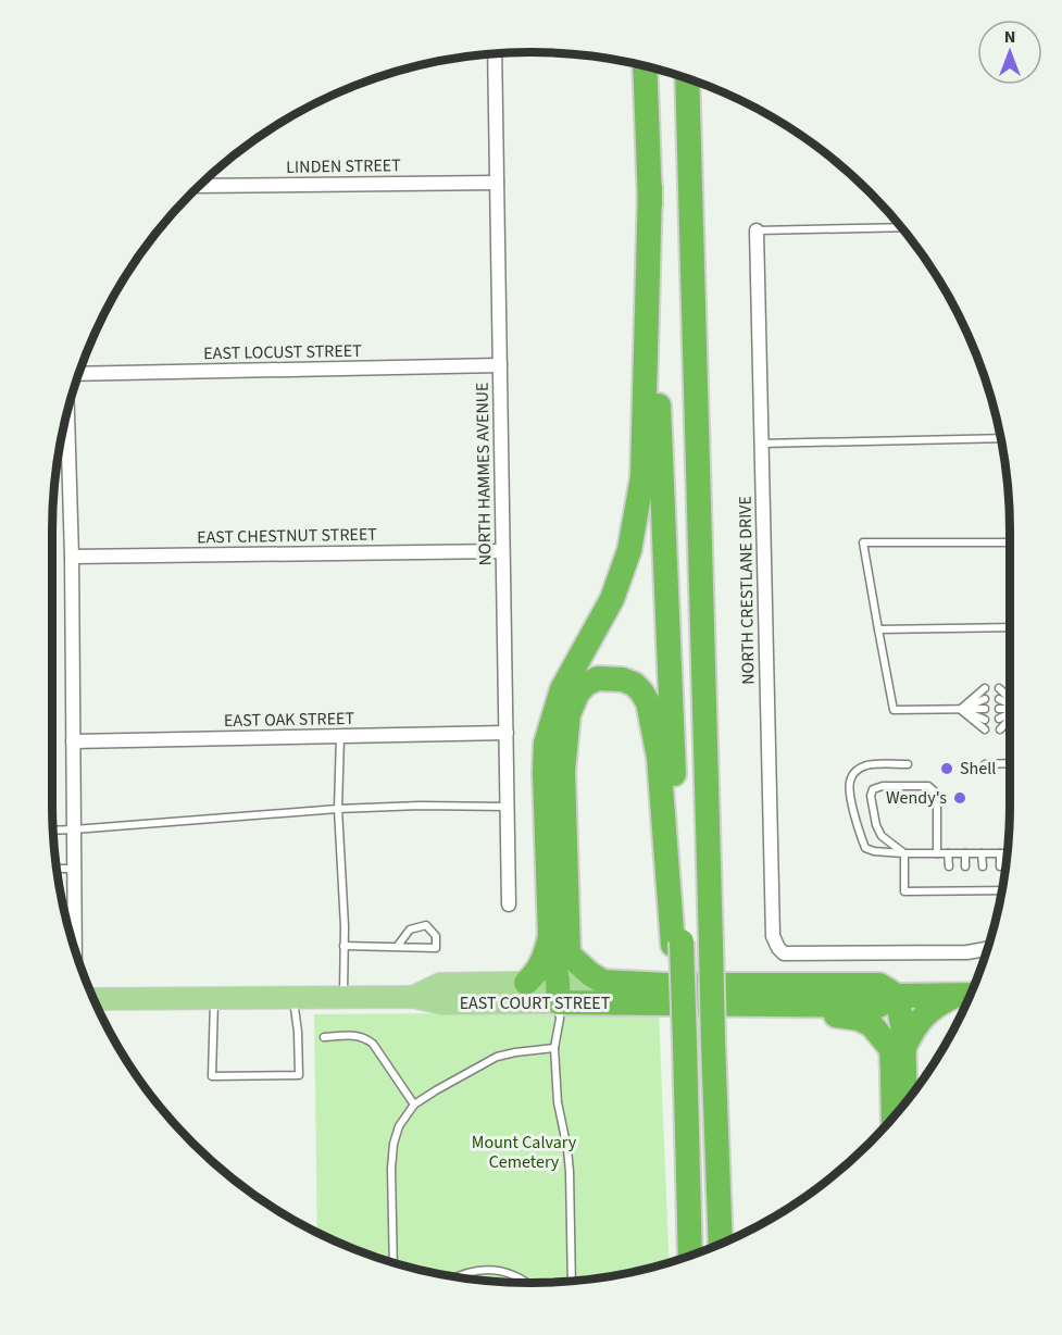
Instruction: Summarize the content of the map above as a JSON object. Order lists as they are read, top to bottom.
{
  "streets": {
    "highway": ["EAST COURT STREET"],
    "street": [
      "LINDEN STREET",
      "EAST LOCUST STREET",
      "NORTH HAMMES AVENUE",
      "EAST CHESTNUT STREET",
      "NORTH CRESTLANE DRIVE",
      "EAST OAK STREET"
    ]
  },
  "crossings": [
    ["LINDEN STREET", "NORTH HAMMES AVENUE"],
    ["EAST LOCUST STREET", "NORTH HAMMES AVENUE"],
    ["NORTH HAMMES AVENUE", "EAST CHESTNUT STREET"],
    ["NORTH HAMMES AVENUE", "EAST OAK STREET"]
  ],
  "parks": ["Mount Calvary Cemetery"],
  "places": ["Shell", "Wendy's"],
  "north": "top"
}
